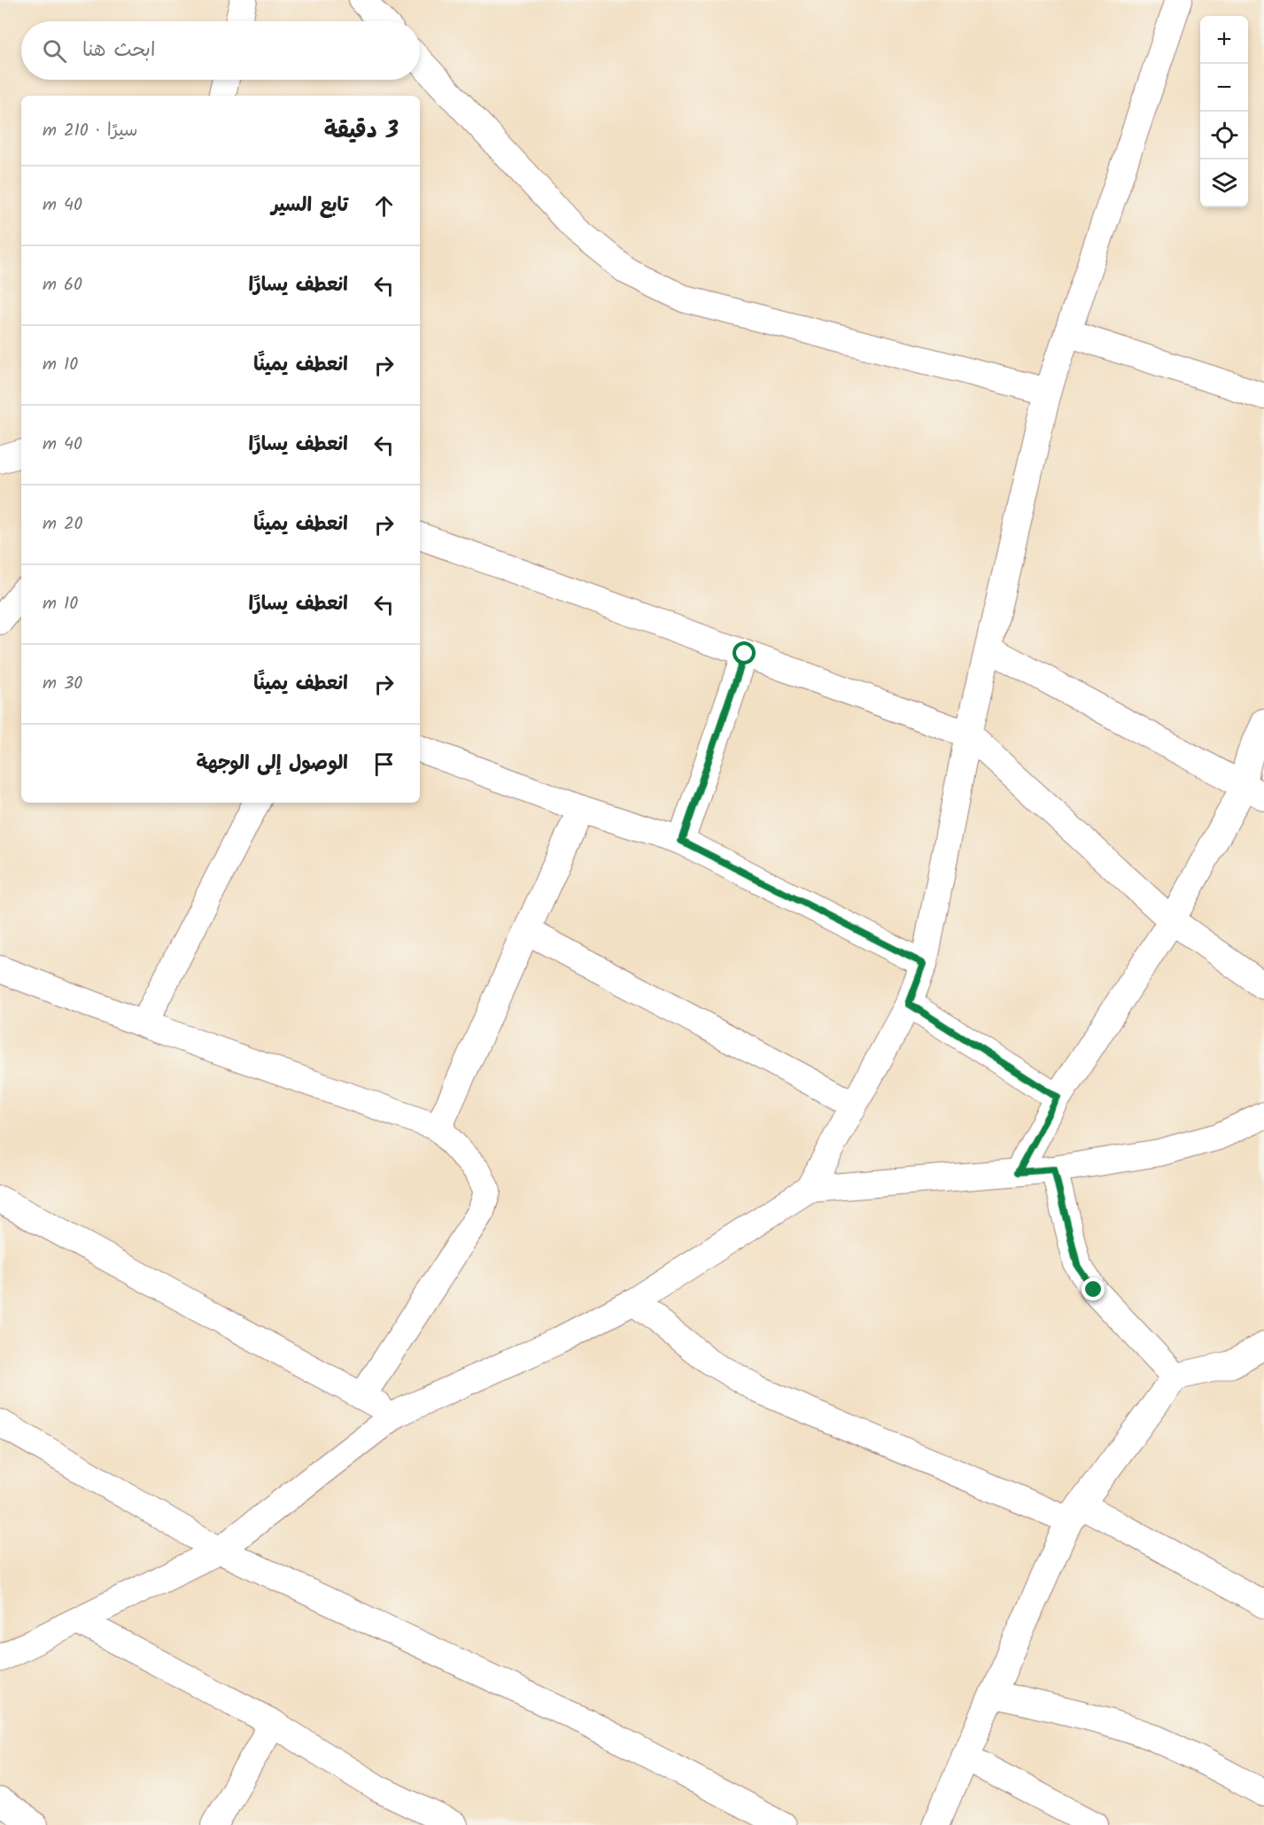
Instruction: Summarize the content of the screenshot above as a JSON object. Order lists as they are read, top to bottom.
{
  "page": {
    "map_buttons": ["+", "−"],
    "search": "ابحث هنا",
    "heading": ["3 دقيقة", "سيرًا · 210 m"],
    "list": [
      ["تابع السير", "40 m"],
      ["انعطف يسارًا", "60 m"],
      ["انعطف يمينًا", "10 m"],
      ["انعطف يسارًا", "40 m"],
      ["انعطف يمينًا", "20 m"],
      ["انعطف يسارًا", "10 m"],
      ["انعطف يمينًا", "30 m"],
      "الوصول إلى الوجهة"
    ]
  }
}
